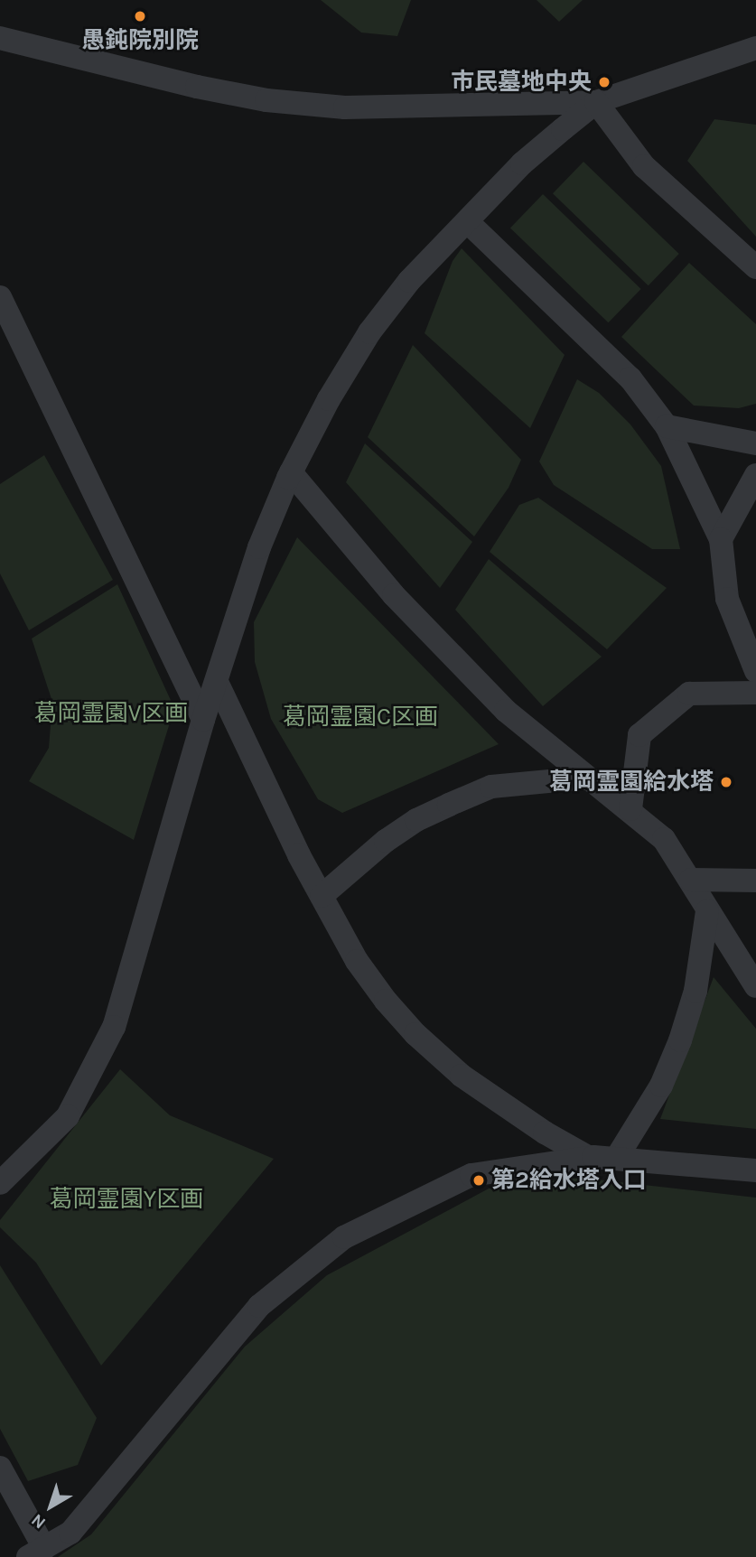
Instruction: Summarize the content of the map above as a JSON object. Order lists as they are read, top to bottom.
{
  "parks": ["葛岡霊園V区画", "葛岡霊園C区画", "葛岡霊園Y区画"],
  "places": [
    "愚鈍院別院",
    "市民墓地中央",
    "葛岡霊園給水塔",
    "第2給水塔入口"
  ],
  "north": "bottom left"
}
